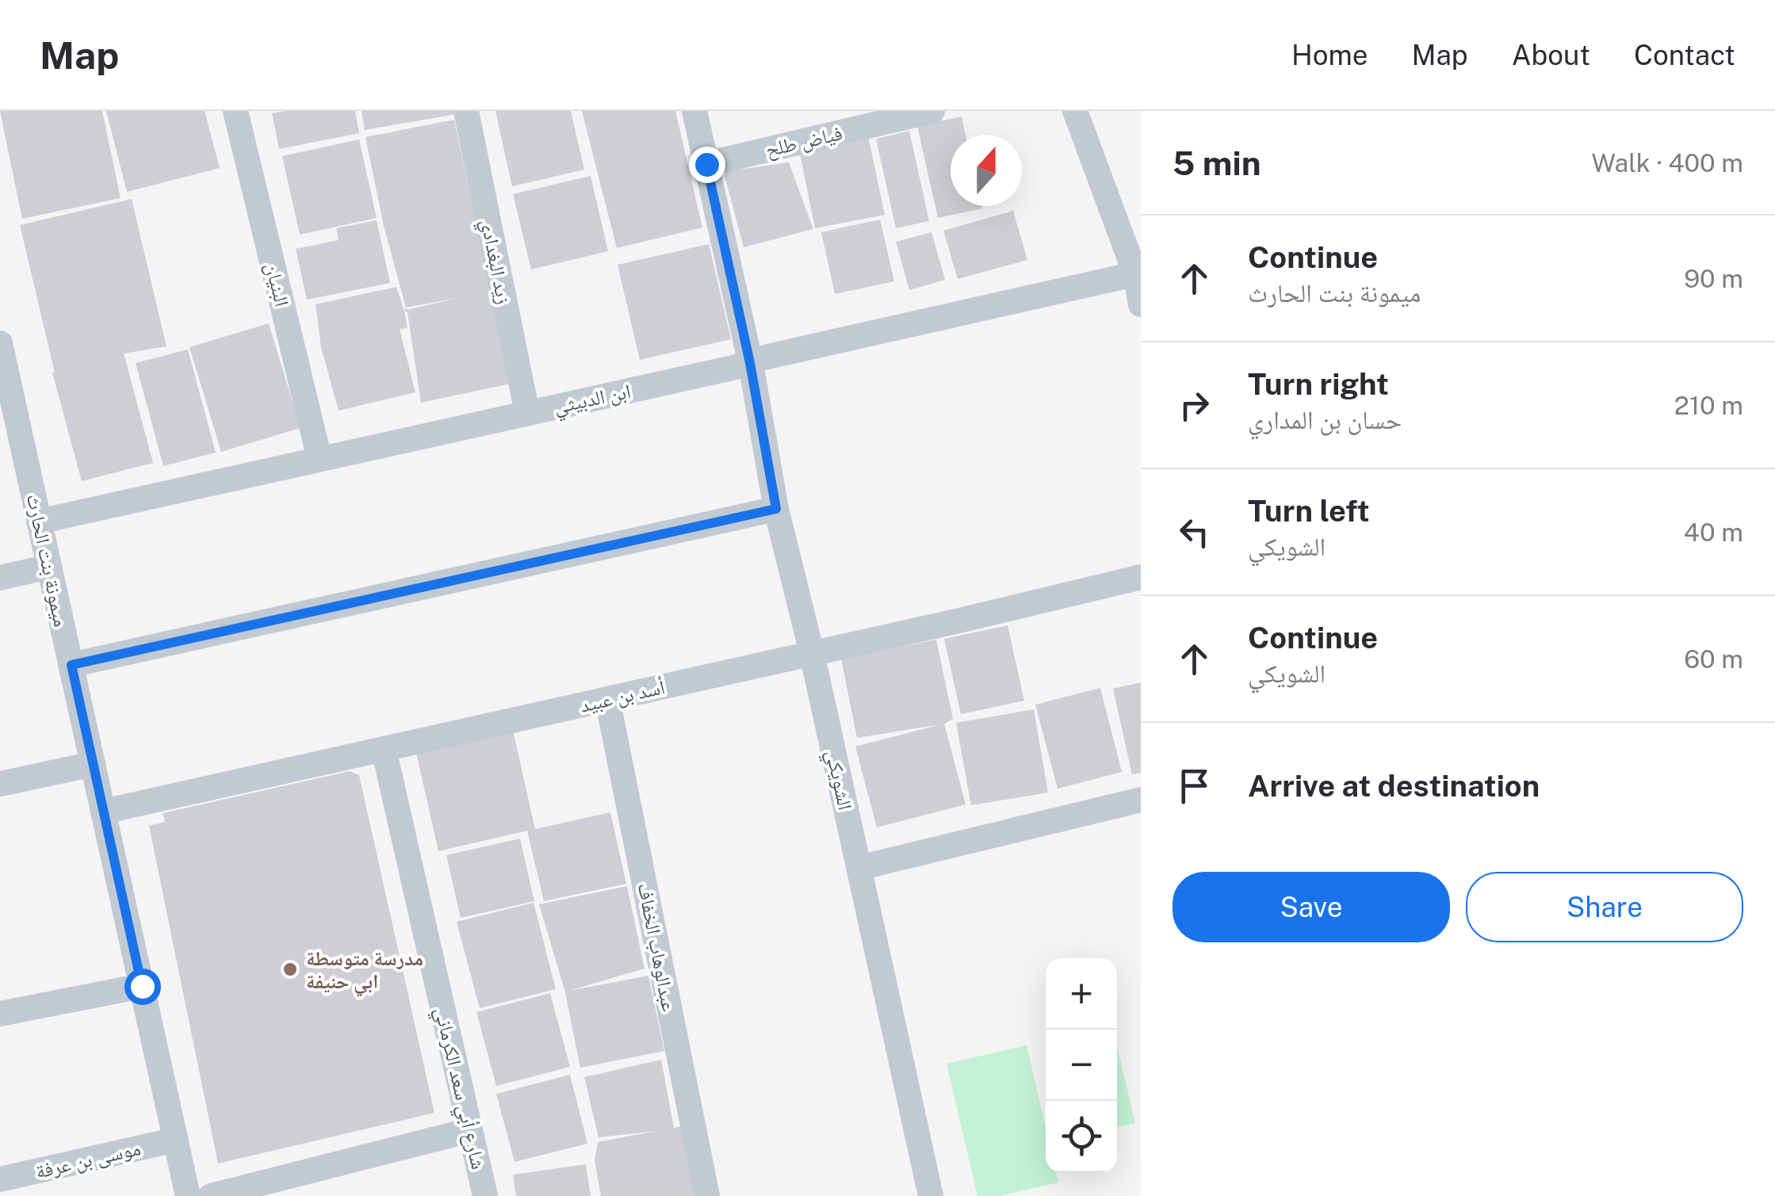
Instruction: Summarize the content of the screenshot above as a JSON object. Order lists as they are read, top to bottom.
{
  "streets": {
    "street": [
      "فياض طلح",
      "زيد البغدادي",
      "البنيان",
      "ابن الدبيثي",
      "ميمونة بنت الحارث",
      "أسد بن عبيد",
      "الشويكي",
      "عبدالوهاب الخفاف",
      "شارع أبي سعد الكرماني",
      "موسى بن عرفة"
    ]
  },
  "crossings": [
    ["فياض طلح", "الشويكي"],
    ["زيد البغدادي", "ابن الدبيثي"],
    ["البنيان", "ابن الدبيثي"],
    ["ابن الدبيثي", "ميمونة بنت الحارث"],
    ["ابن الدبيثي", "الشويكي"],
    ["ميمونة بنت الحارث", "أسد بن عبيد"],
    ["ميمونة بنت الحارث", "موسى بن عرفة"],
    ["أسد بن عبيد", "الشويكي"],
    ["أسد بن عبيد", "عبدالوهاب الخفاف"],
    ["أسد بن عبيد", "شارع أبي سعد الكرماني"]
  ],
  "places": ["مدرسة متوسطة ابي حنيفة"],
  "north": "top",
  "page": {
    "header": "Map",
    "nav": [
      "Home",
      "Map",
      "About",
      "Contact"
    ],
    "heading": ["5 min", "Walk · 400 m"],
    "list": [
      ["Continue", "ميمونة بنت الحارث", "90 m"],
      ["Turn right", "حسان بن المداري", "210 m"],
      ["Turn left", "الشويكي", "40 m"],
      ["Continue", "الشويكي", "60 m"],
      "Arrive at destination"
    ],
    "buttons": ["Save", "Share"],
    "map_buttons": ["+", "−"]
  }
}
